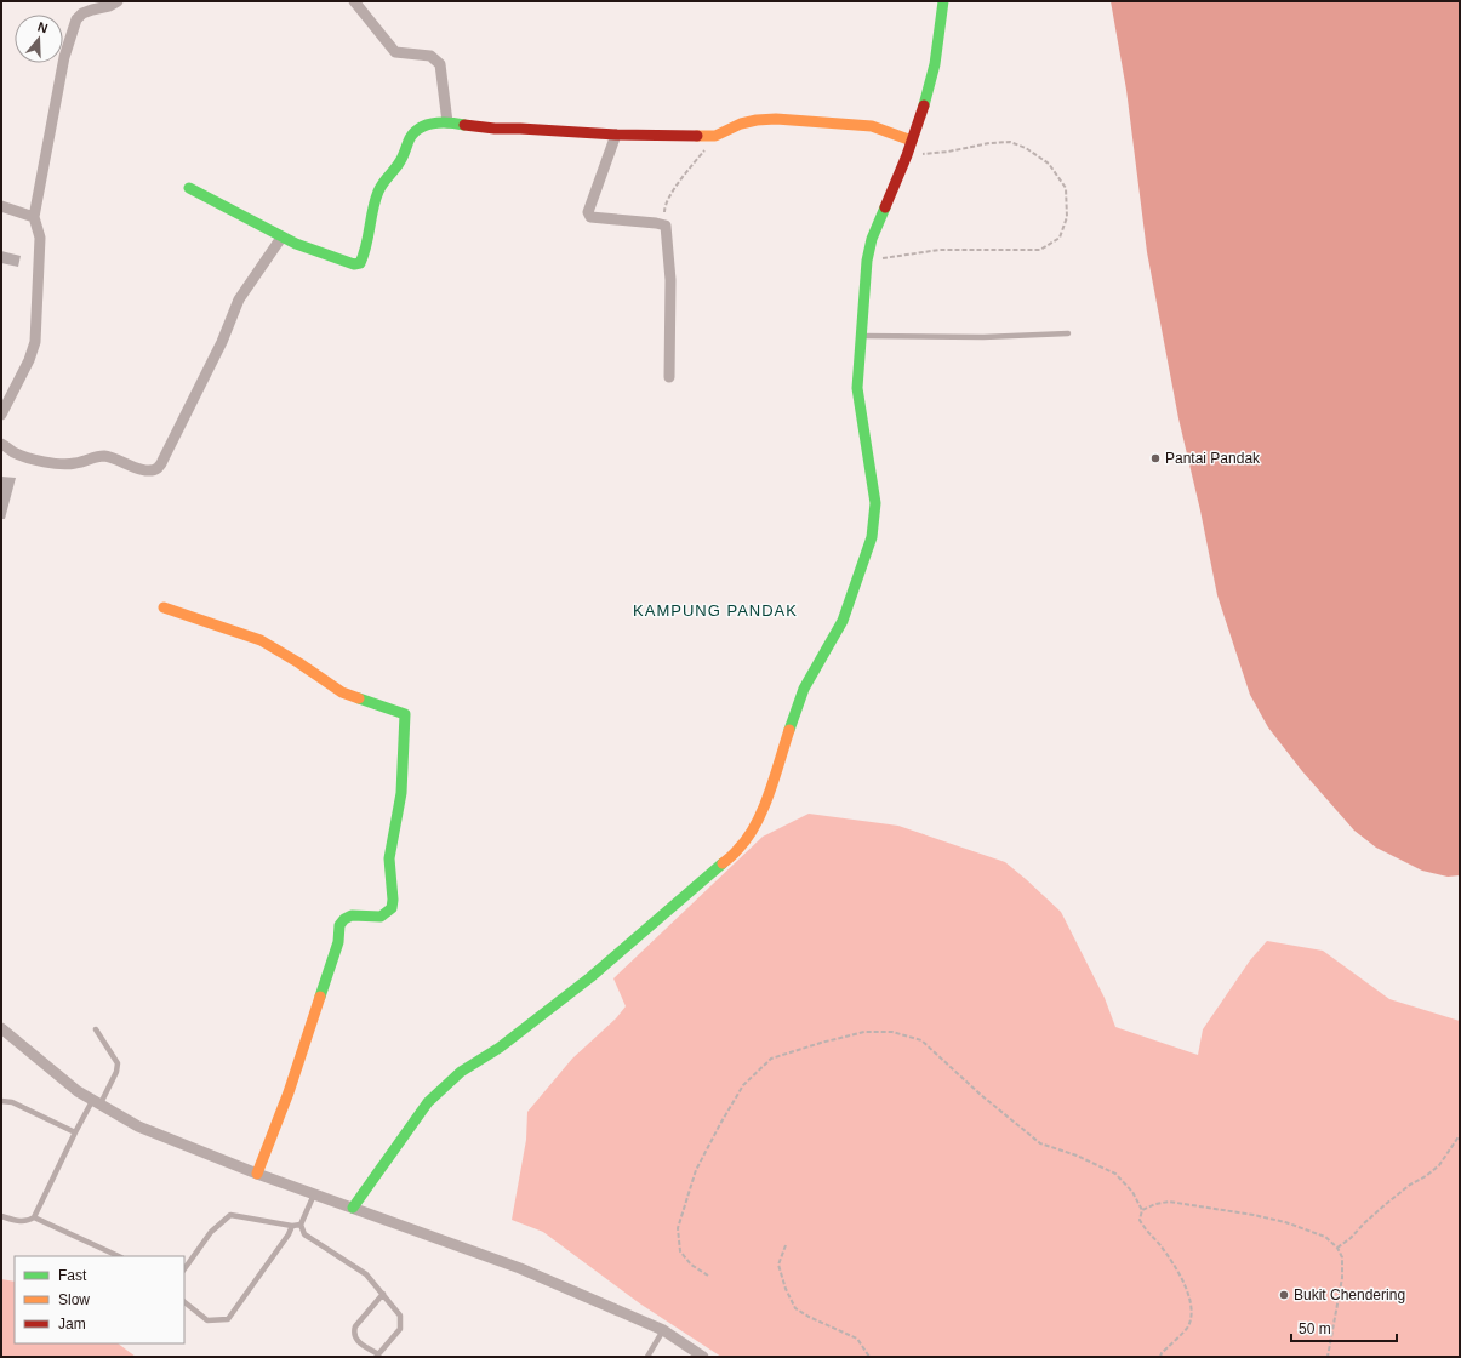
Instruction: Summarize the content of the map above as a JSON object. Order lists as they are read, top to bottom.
{
  "districts": ["KAMPUNG PANDAK"],
  "places": ["Pantai Pandak", "Bukit Chendering"],
  "legend": ["Fast", "Slow", "Jam"],
  "scale_bar": "50 m",
  "north": "top"
}
